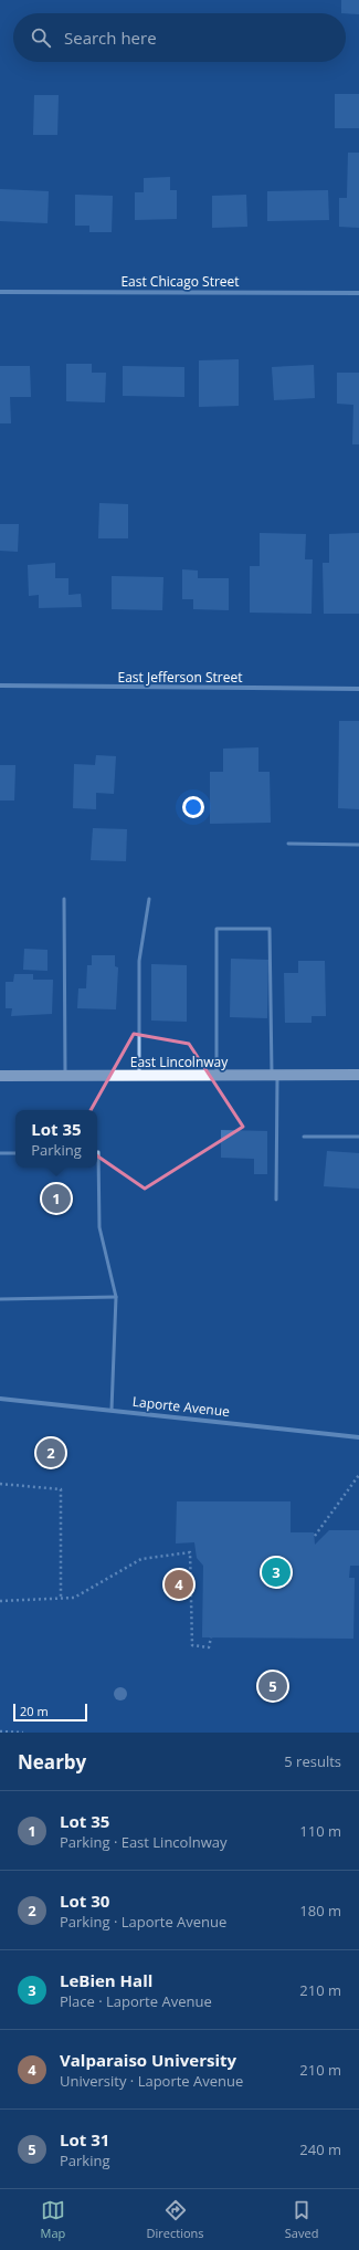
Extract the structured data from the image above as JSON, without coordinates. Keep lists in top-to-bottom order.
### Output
{
  "streets": {
    "main road": ["East Lincolnway"],
    "street": ["East Chicago Street", "East Jefferson Street", "Laporte Avenue"]
  },
  "scale_bar": "20 m",
  "page": {
    "search": "Search here",
    "popup": ["Lot 35", "Parking"],
    "pins": [
      "1",
      "2",
      "3",
      "4",
      "5"
    ],
    "scale": "20 m",
    "heading": ["Nearby", "5 results"],
    "list": [
      {
        "mark": "1",
        "name": "Lot 35",
        "note": "Parking · East Lincolnway",
        "value": "110 m"
      },
      {
        "mark": "2",
        "name": "Lot 30",
        "note": "Parking · Laporte Avenue",
        "value": "180 m"
      },
      {
        "mark": "3",
        "name": "LeBien Hall",
        "note": "Place · Laporte Avenue",
        "value": "210 m"
      },
      {
        "mark": "4",
        "name": "Valparaiso University",
        "note": "University · Laporte Avenue",
        "value": "210 m"
      },
      {
        "mark": "5",
        "name": "Lot 31",
        "note": "Parking",
        "value": "240 m"
      }
    ],
    "nav": ["Map", "Directions", "Saved"]
  }
}
